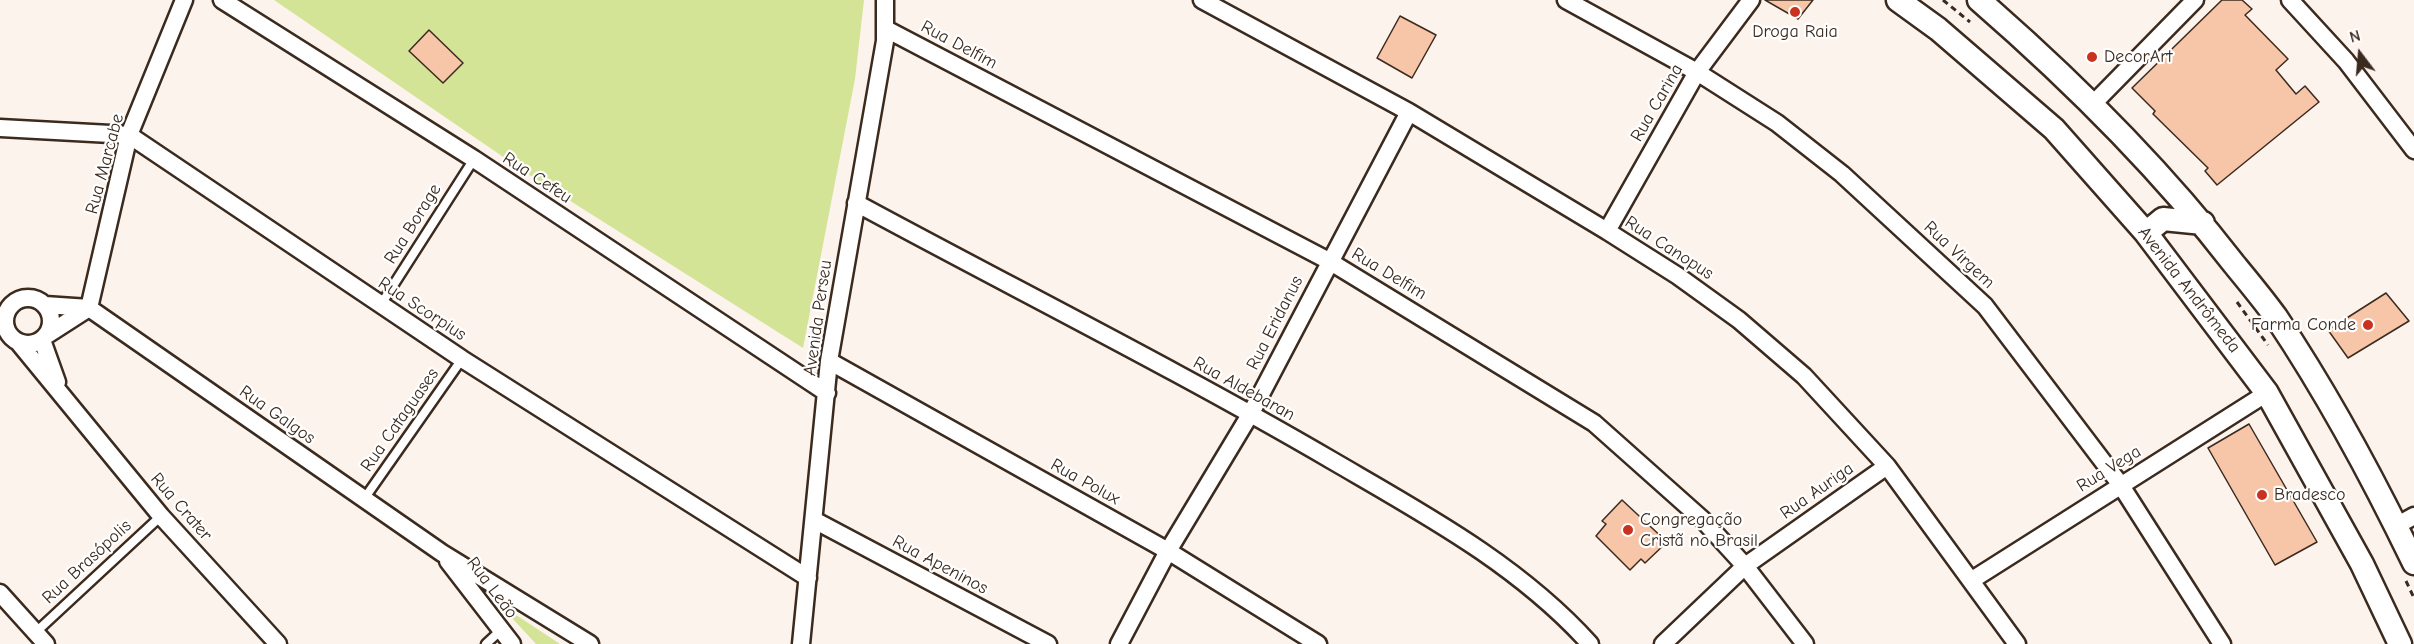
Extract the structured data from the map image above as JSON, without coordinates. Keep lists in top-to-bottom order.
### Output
{
  "streets": {
    "main road": ["Avenida Andrômeda"],
    "street": [
      "Rua Delfim",
      "Rua Carina",
      "Rua Marcabe",
      "Rua Cefeu",
      "Rua Canopus",
      "Rua Virgem",
      "Rua Scorpius",
      "Avenida Perseu",
      "Rua Eridanus",
      "Rua Aldebaran",
      "Rua Galgos",
      "Rua Vega",
      "Rua Polux",
      "Rua Auriga",
      "Rua Crater",
      "Rua Apeninos",
      "Rua Leão"
    ],
    "lane": ["Rua Borage", "Rua Cataguases", "Rua Brasópolis"]
  },
  "crossings": [
    ["Rua Delfim", "Avenida Perseu"],
    ["Rua Delfim", "Rua Eridanus"],
    ["Rua Delfim", "Rua Auriga"],
    ["Rua Carina", "Rua Canopus"],
    ["Rua Carina", "Rua Virgem"],
    ["Rua Marcabe", "Rua Scorpius"],
    ["Rua Marcabe", "Rua Galgos"],
    ["Rua Cefeu", "Rua Borage"],
    ["Rua Cefeu", "Avenida Perseu"],
    ["Rua Borage", "Rua Scorpius"],
    ["Rua Canopus", "Rua Eridanus"],
    ["Rua Canopus", "Rua Vega"],
    ["Rua Canopus", "Rua Auriga"],
    ["Rua Virgem", "Rua Vega"],
    ["Avenida Andrômeda", "Rua Vega"],
    ["Rua Scorpius", "Avenida Perseu"],
    ["Rua Scorpius", "Rua Cataguases"],
    ["Avenida Perseu", "Rua Aldebaran"],
    ["Avenida Perseu", "Rua Polux"],
    ["Avenida Perseu", "Rua Apeninos"],
    ["Rua Eridanus", "Rua Aldebaran"],
    ["Rua Eridanus", "Rua Polux"],
    ["Rua Galgos", "Rua Cataguases"],
    ["Rua Galgos", "Rua Leão"],
    ["Rua Crater", "Rua Brasópolis"]
  ],
  "places": [
    "Droga Raia",
    "DecorArt",
    "Farma Conde",
    "Bradesco",
    "Congregação Cristã no Brasil"
  ],
  "north": "top"
}
